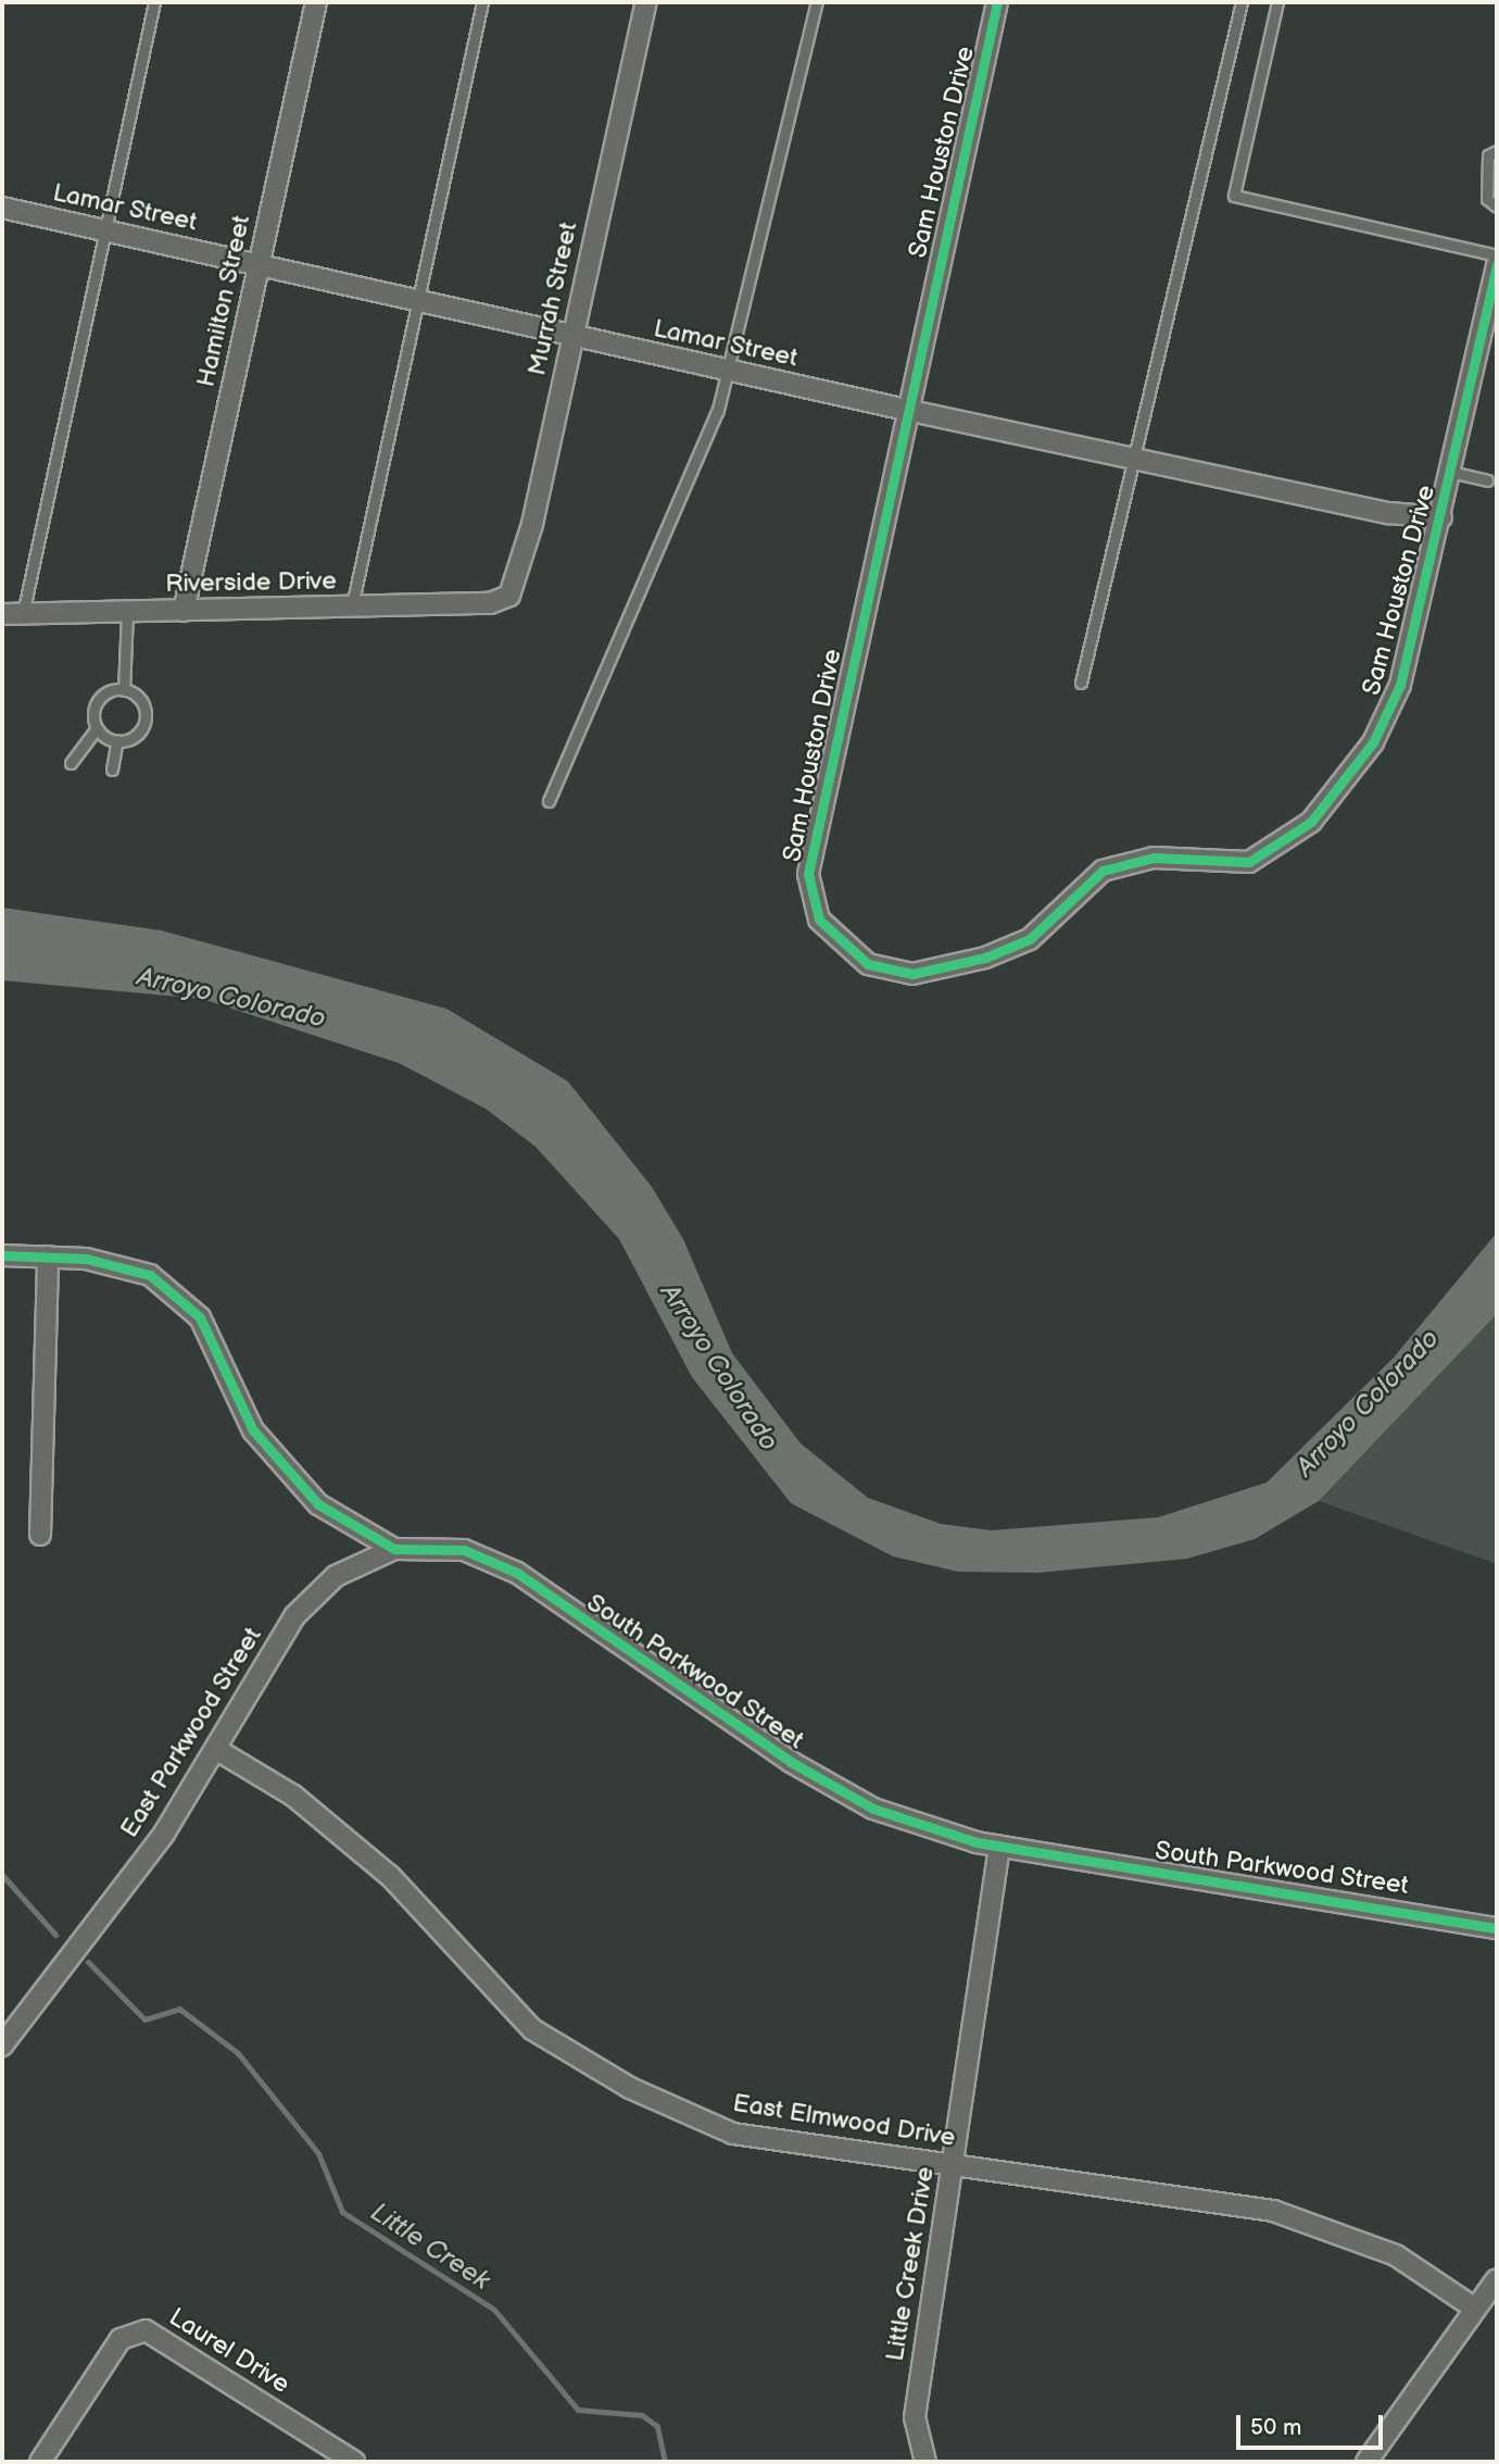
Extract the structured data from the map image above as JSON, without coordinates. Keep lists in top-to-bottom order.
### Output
{
  "streets": {
    "street": [
      "Sam Houston Drive",
      "Lamar Street",
      "Murrah Street",
      "Hamilton Street",
      "Riverside Drive",
      "South Parkwood Street",
      "East Parkwood Street",
      "East Elmwood Drive",
      "Little Creek Drive",
      "Laurel Drive"
    ]
  },
  "crossings": [
    ["Sam Houston Drive", "Lamar Street"],
    ["Lamar Street", "Murrah Street"],
    ["Lamar Street", "Hamilton Street"],
    ["Murrah Street", "Riverside Drive"],
    ["Hamilton Street", "Riverside Drive"],
    ["South Parkwood Street", "East Parkwood Street"],
    ["South Parkwood Street", "Little Creek Drive"],
    ["East Parkwood Street", "East Elmwood Drive"],
    ["East Elmwood Drive", "Little Creek Drive"]
  ],
  "water": ["Arroyo Colorado", "Little Creek"],
  "scale_bar": "50 m"
}
